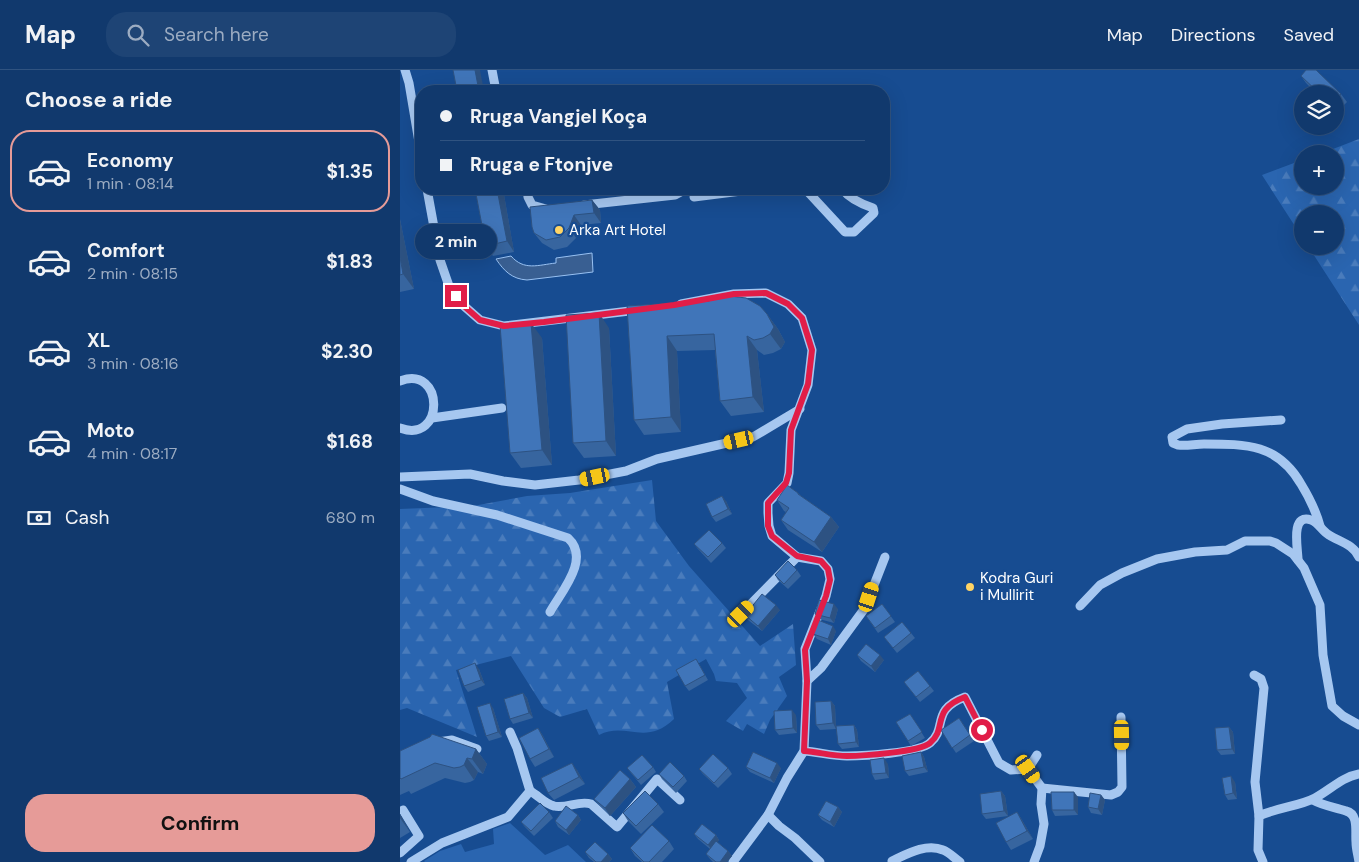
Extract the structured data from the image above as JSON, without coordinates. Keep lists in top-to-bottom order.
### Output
{
  "places": ["Arka Art Hotel", "Kodra Guri i Mullirit"],
  "page": {
    "header": "Map",
    "search": "Search here",
    "nav": ["Map", "Directions", "Saved"],
    "heading": "Choose a ride",
    "map_buttons": ["+", "−"],
    "banner": ["Rruga Vangjel Koça", "Rruga e Ftonjve"],
    "list": [
      {
        "name": "Economy",
        "note": "1 min · 08:14",
        "value": "$1.35"
      },
      {
        "name": "Comfort",
        "note": "2 min · 08:15",
        "value": "$1.83"
      },
      {
        "name": "XL",
        "note": "3 min · 08:16",
        "value": "$2.30"
      },
      {
        "name": "Moto",
        "note": "4 min · 08:17",
        "value": "$1.68"
      }
    ],
    "bubble": "2 min",
    "pay": ["Cash", "680 m"],
    "buttons": "Confirm"
  }
}
